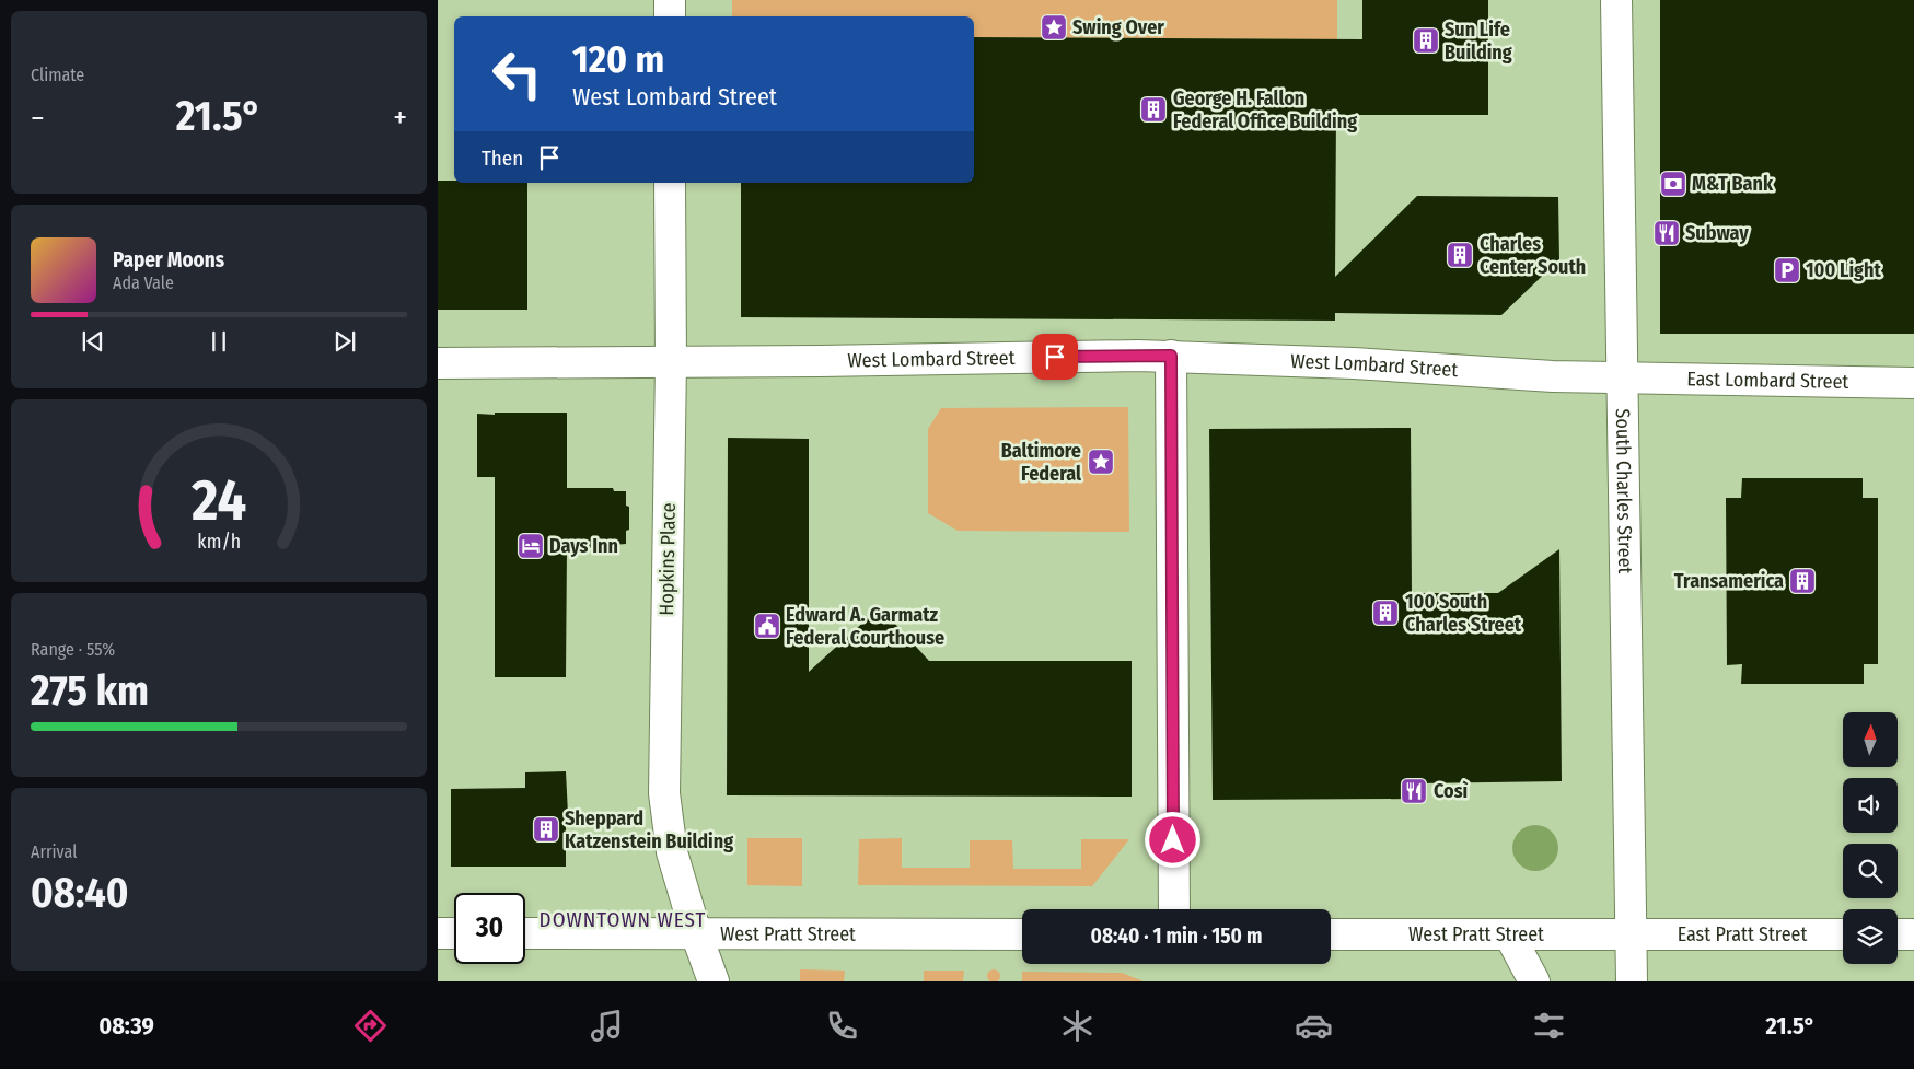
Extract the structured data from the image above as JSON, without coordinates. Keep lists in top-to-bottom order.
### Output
{
  "streets": {
    "main road": [
      "West Lombard Street",
      "East Lombard Street",
      "South Charles Street",
      "Hopkins Place",
      "West Pratt Street",
      "East Pratt Street"
    ]
  },
  "crossings": [
    ["West Lombard Street", "East Lombard Street"],
    ["West Lombard Street", "South Charles Street"],
    ["West Lombard Street", "Hopkins Place"],
    ["East Lombard Street", "South Charles Street"],
    ["South Charles Street", "West Pratt Street"],
    ["South Charles Street", "East Pratt Street"],
    ["Hopkins Place", "West Pratt Street"],
    ["West Pratt Street", "East Pratt Street"]
  ],
  "districts": ["DOWNTOWN WEST"],
  "places": {
    "place": ["Swing Over", "Baltimore Federal"],
    "building": [
      "Sun Life Building",
      "George H. Fallon Federal Office Building",
      "Charles Center South",
      "Transamerica",
      "100 South Charles Street",
      "Sheppard Katzenstein Building"
    ],
    "bank": ["M&T Bank"],
    "restaurant": ["Subway", "Così"],
    "parking": ["100 Light"],
    "hotel": ["Days Inn"],
    "public building": ["Edward A. Garmatz Federal Courthouse"]
  },
  "north": "top",
  "page": {
    "tile": [
      "Climate",
      ["Range · 55%", "275 km"],
      ["Arrival", "08:40"]
    ],
    "turn": ["120 m", "West Lombard Street"],
    "heat": ["−", "21.5°", "+"],
    "then": "Then",
    "song": ["Paper Moons", "Ada Vale"],
    "limit": "30",
    "trip": "08:40 · 1 min · 150 m",
    "tabs": ["08:39", "21.5°"],
    "gauge": ["24", "km/h"]
  }
}
